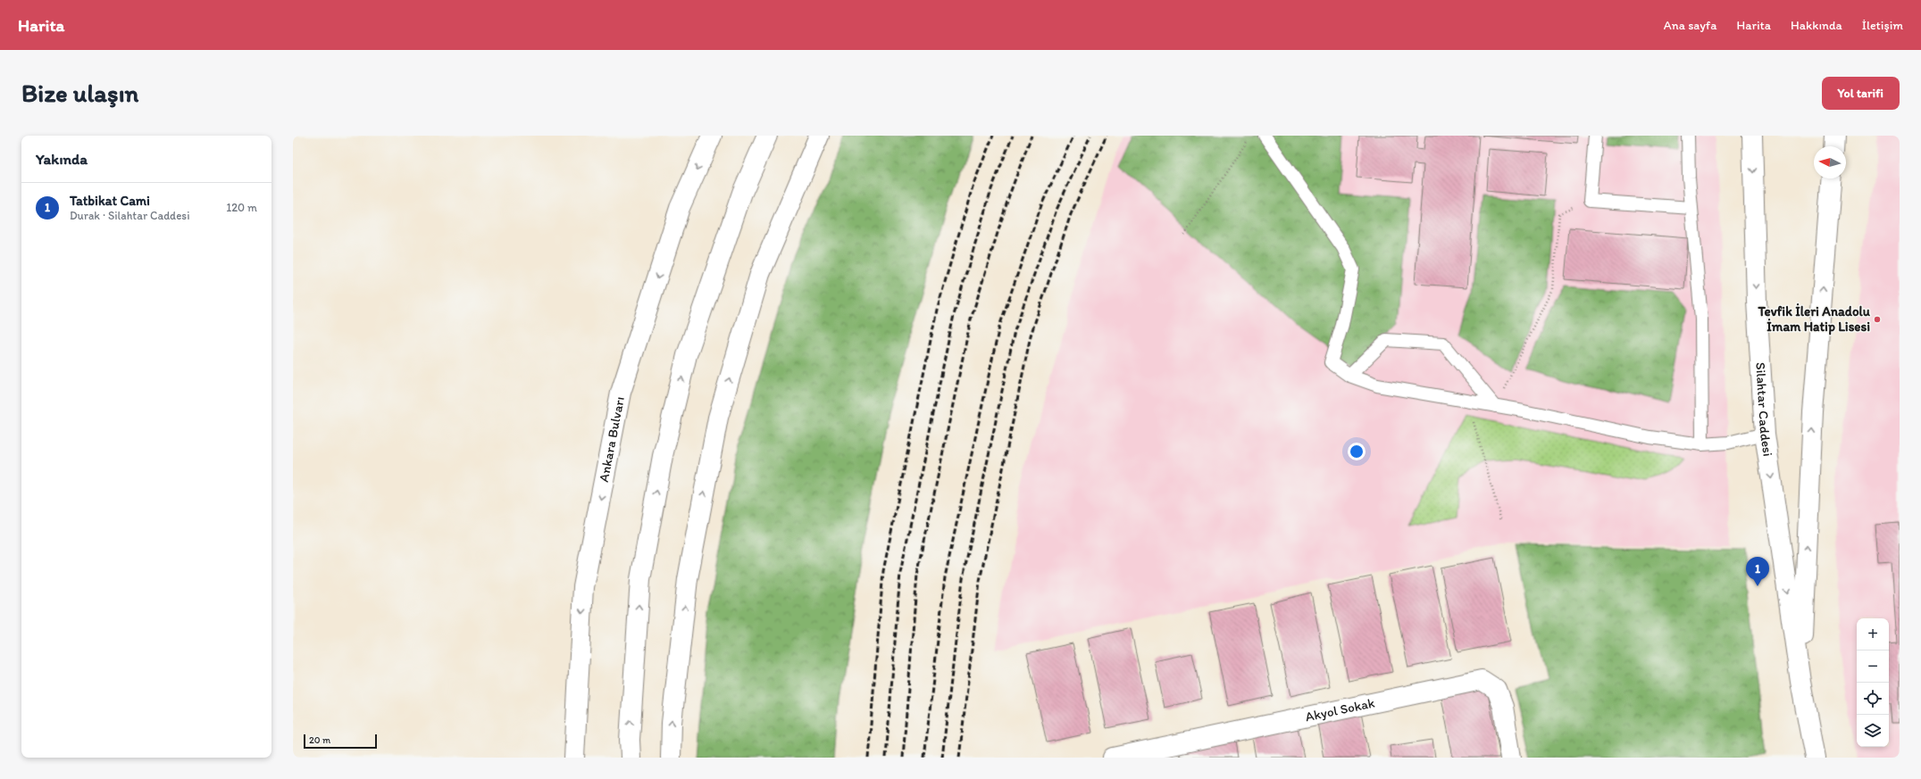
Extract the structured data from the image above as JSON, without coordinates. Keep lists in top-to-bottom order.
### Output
{
  "streets": {
    "main road": ["Silahtar Caddesi", "Ankara Bulvarı", "Akyol Sokak"]
  },
  "places": ["Tevfik İleri Anadolu İmam Hatip Lisesi"],
  "scale_bar": "20 m",
  "north": "left",
  "page": {
    "header": "Harita",
    "nav": [
      "Ana sayfa",
      "Harita",
      "Hakkında",
      "İletişim"
    ],
    "buttons": "Yol tarifi",
    "title": "Bize ulaşın",
    "heading": "Yakında",
    "list": [
      {
        "mark": "1",
        "name": "Tatbikat Cami",
        "note": "Durak · Silahtar Caddesi",
        "value": "120 m"
      }
    ],
    "pins": "1",
    "map_buttons": ["+", "−"],
    "scale": "20 m"
  }
}
